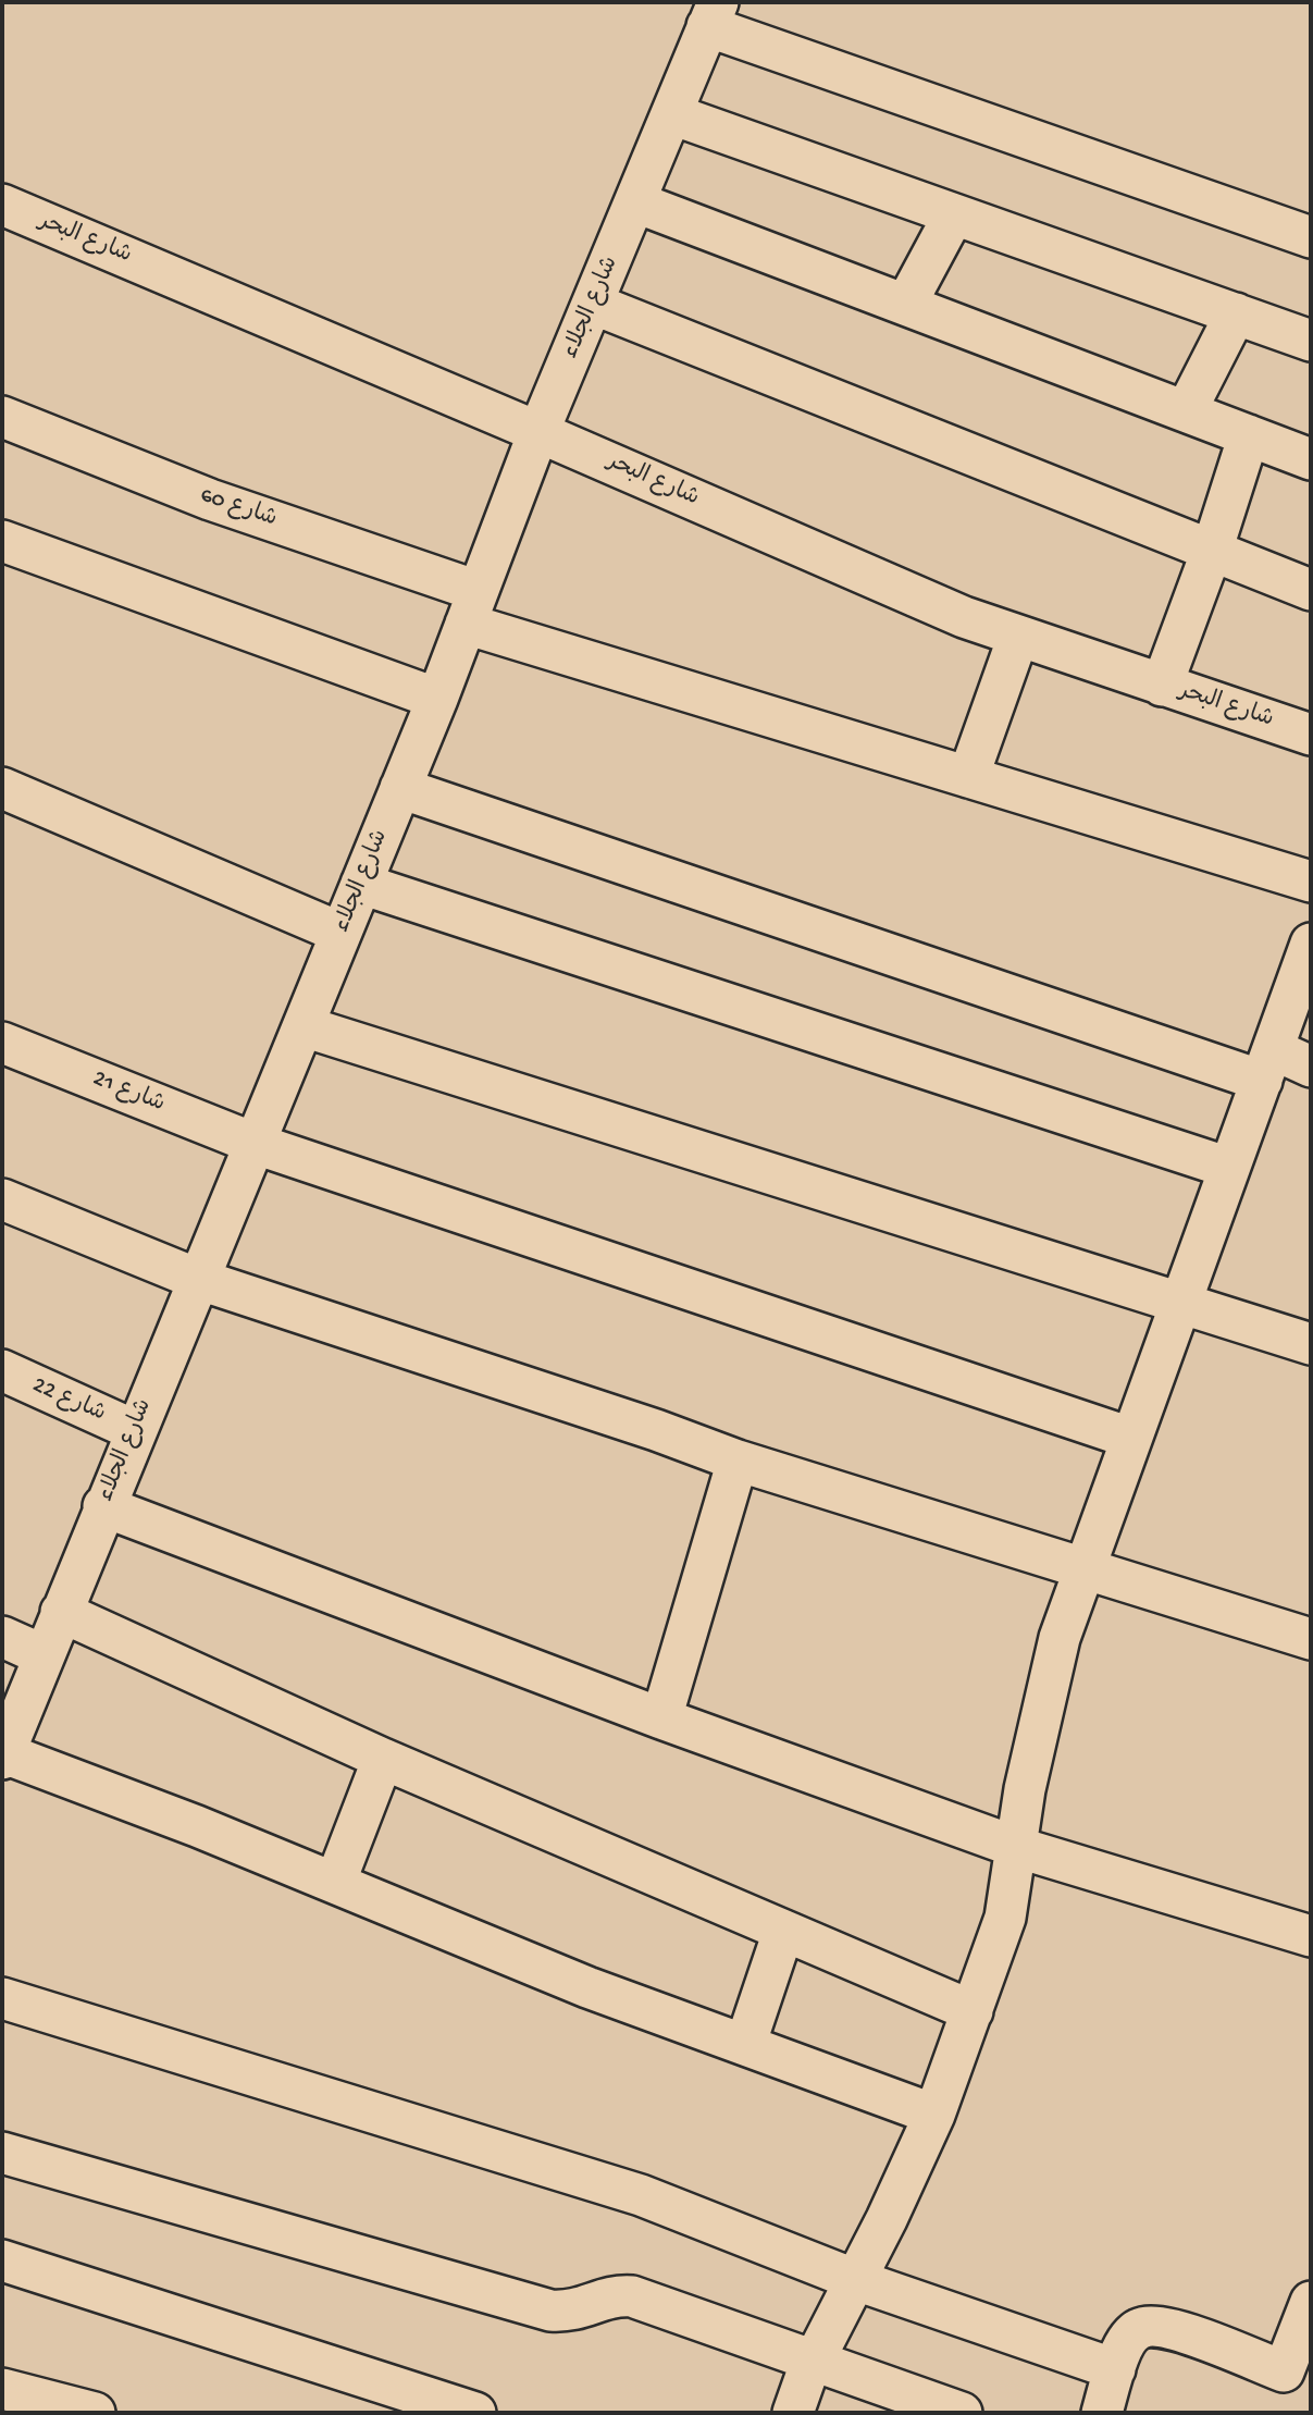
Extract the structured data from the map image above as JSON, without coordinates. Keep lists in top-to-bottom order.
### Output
{
  "streets": {
    "street": [
      "شارع البحر",
      "شارع الجلاء",
      "شارع 60",
      "شارع 21",
      "شارع 22"
    ]
  },
  "crossings": [
    ["شارع البحر", "شارع الجلاء"],
    ["شارع الجلاء", "شارع 60"],
    ["شارع الجلاء", "شارع 21"],
    ["شارع الجلاء", "شارع 22"]
  ]
}
